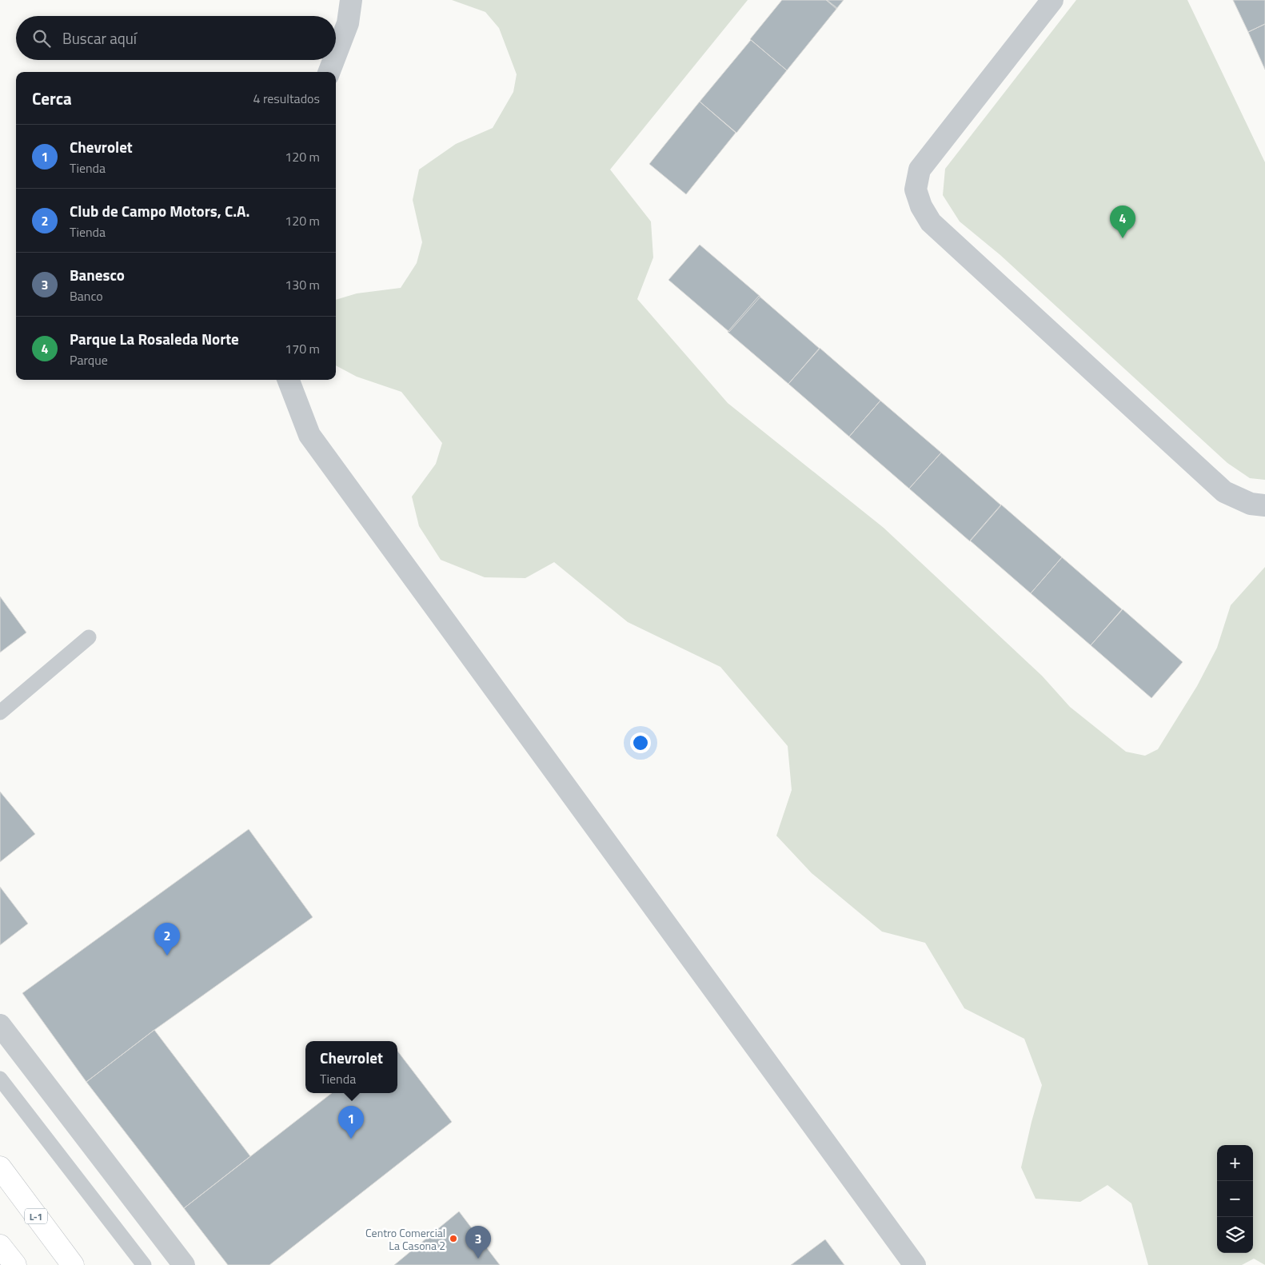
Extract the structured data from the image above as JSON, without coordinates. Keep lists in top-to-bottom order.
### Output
{
  "streets": {
    "main road": ["L-1"]
  },
  "places": ["Centro Comercial La Casona 2"],
  "page": {
    "search": "Buscar aquí",
    "heading": ["Cerca", "4 resultados"],
    "list": [
      {
        "mark": "1",
        "name": "Chevrolet",
        "note": "Tienda",
        "value": "120 m"
      },
      {
        "mark": "2",
        "name": "Club de Campo Motors, C.A.",
        "note": "Tienda",
        "value": "120 m"
      },
      {
        "mark": "3",
        "name": "Banesco",
        "note": "Banco",
        "value": "130 m"
      },
      {
        "mark": "4",
        "name": "Parque La Rosaleda Norte",
        "note": "Parque",
        "value": "170 m"
      }
    ],
    "pins": [
      "4",
      "2",
      "1",
      "3"
    ],
    "popup": ["Chevrolet", "Tienda"],
    "map_buttons": ["+", "−"]
  }
}
